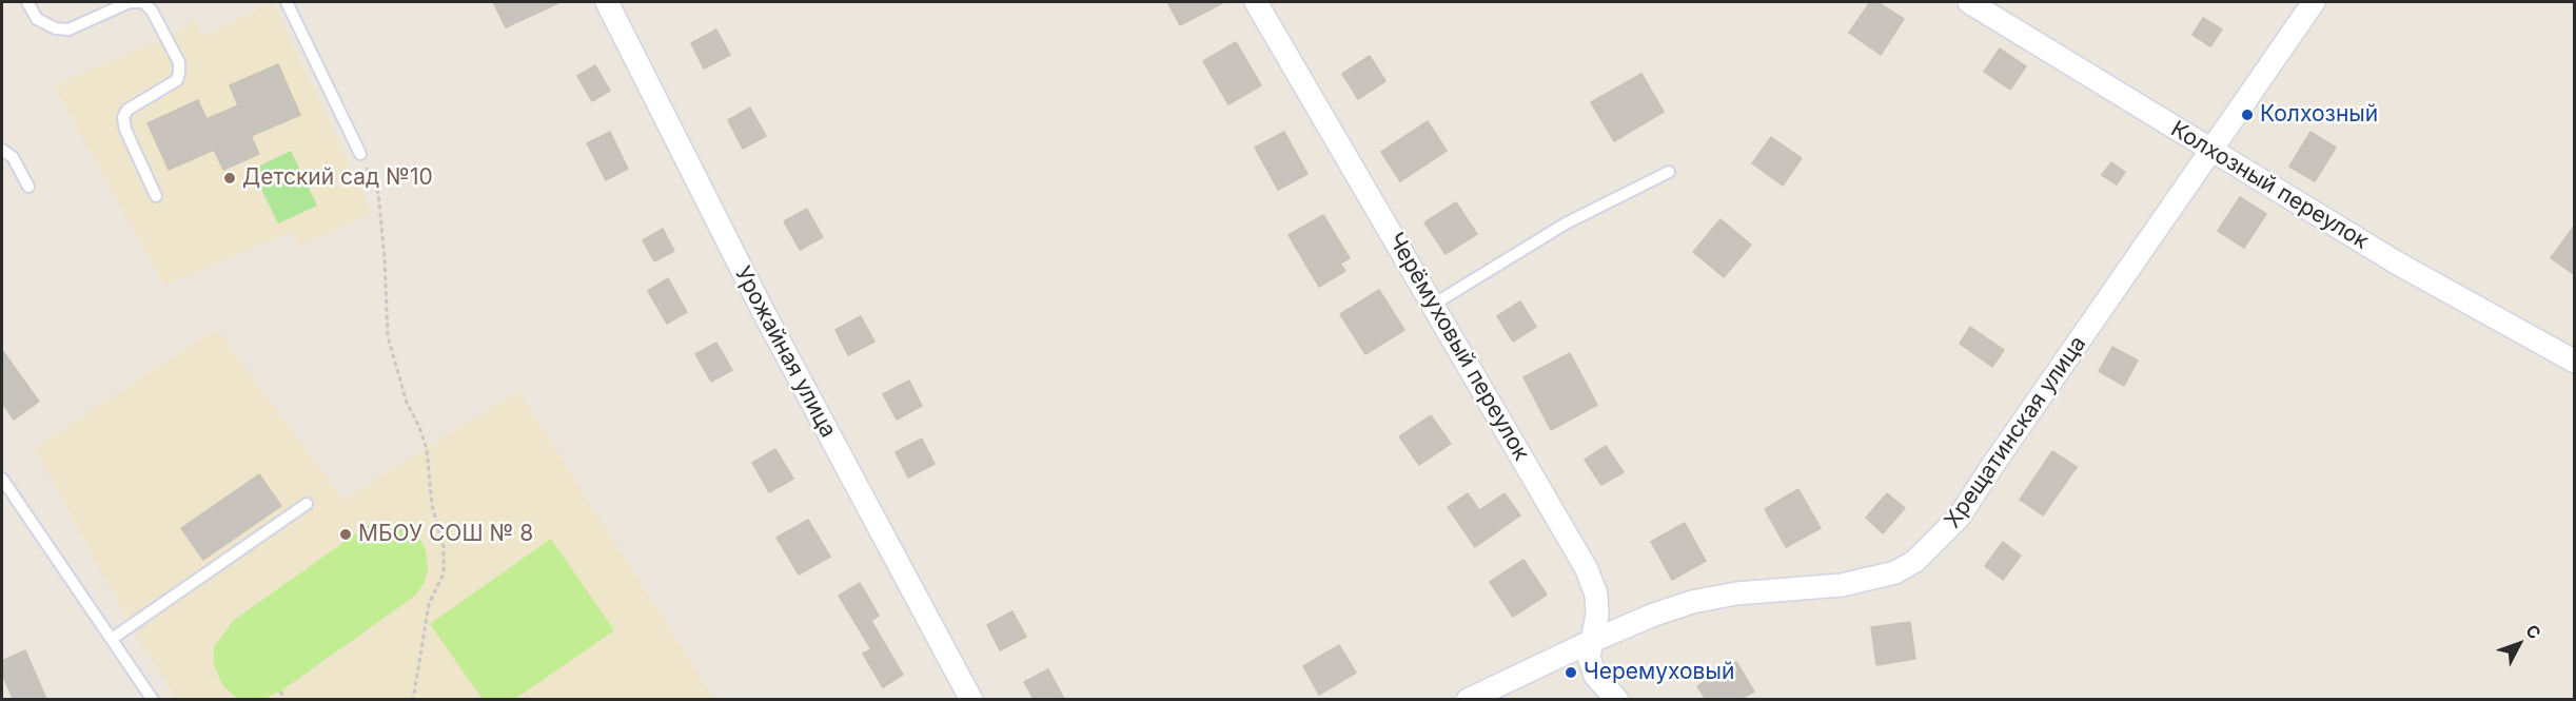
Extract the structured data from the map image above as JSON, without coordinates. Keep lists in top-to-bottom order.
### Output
{
  "streets": {
    "street": [
      "Колхозный переулок",
      "Черёмуховый переулок",
      "Урожайная улица",
      "Хрещатинская улица"
    ]
  },
  "crossings": [
    ["Колхозный переулок", "Хрещатинская улица"],
    ["Черёмуховый переулок", "Хрещатинская улица"]
  ],
  "places": [
    "Колхозный",
    "Детский сад №10",
    "МБОУ СОШ № 8",
    "Черемуховый"
  ],
  "north": "top right"
}
